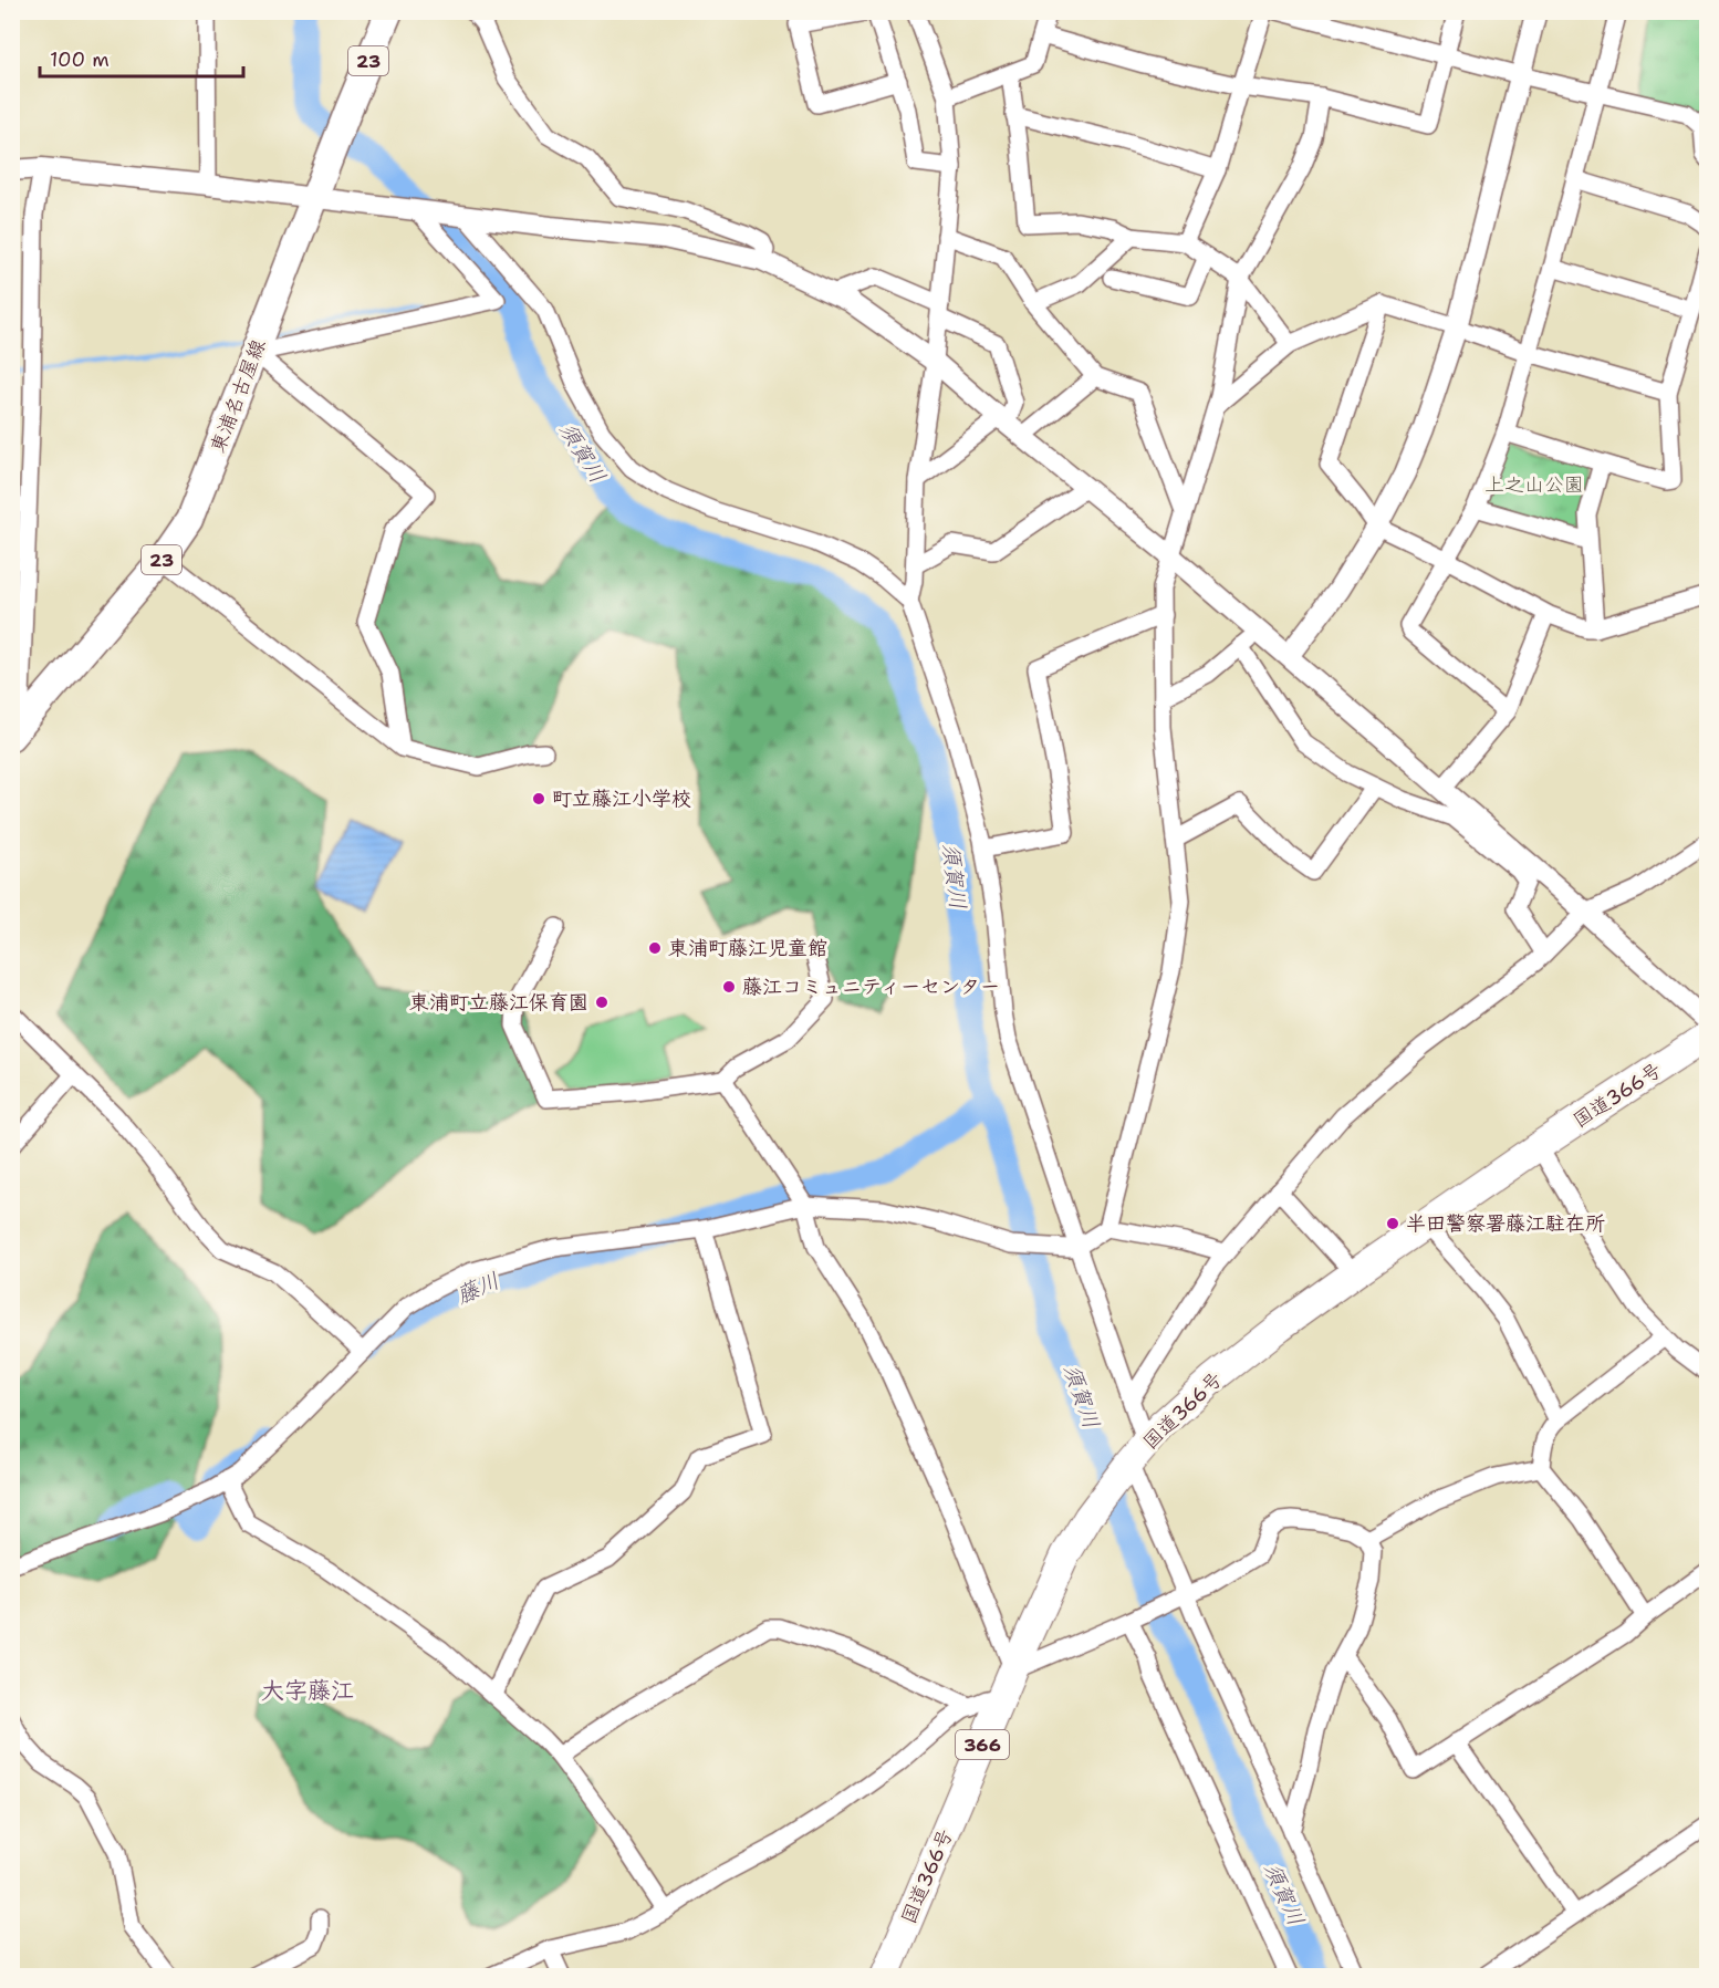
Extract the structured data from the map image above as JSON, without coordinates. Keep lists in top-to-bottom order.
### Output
{
  "streets": {
    "highway": ["国道366号", "366"],
    "main road": ["23", "東浦名古屋線"]
  },
  "districts": ["大字藤江"],
  "water": ["須賀川", "藤川"],
  "parks": ["上之山公園"],
  "places": [
    "町立藤江小学校",
    "東浦町藤江児童館",
    "藤江コミュニティーセンター",
    "東浦町立藤江保育園",
    "半田警察署藤江駐在所"
  ],
  "scale_bar": "100 m"
}
